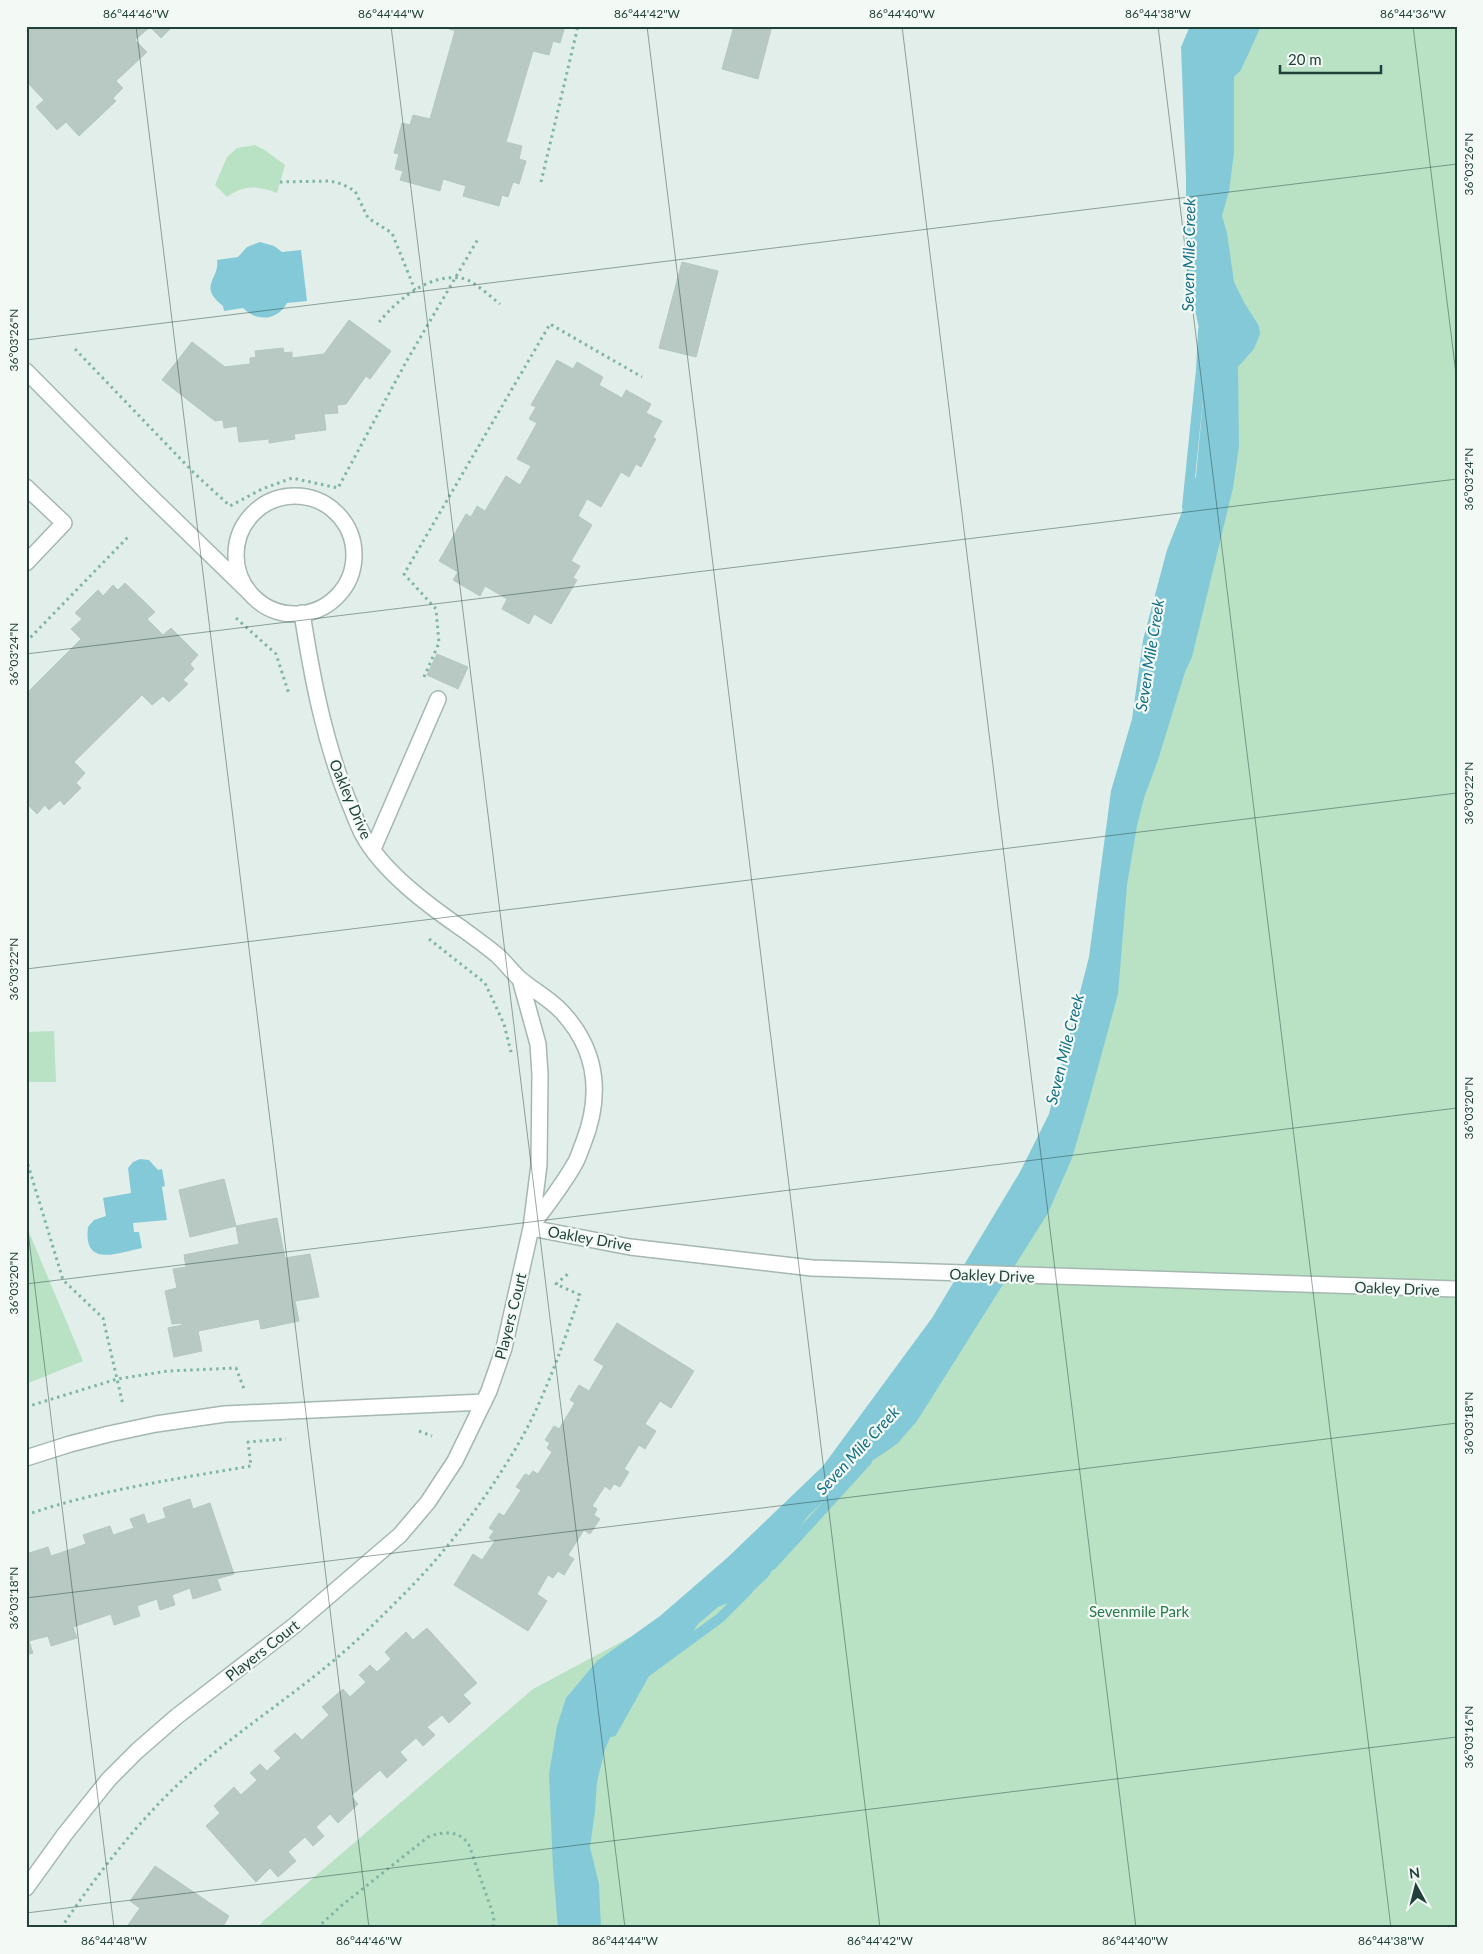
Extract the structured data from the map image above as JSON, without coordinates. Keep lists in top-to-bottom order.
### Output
{
  "streets": {
    "street": ["Oakley Drive", "Players Court"]
  },
  "crossings": [
    ["Oakley Drive", "Players Court"]
  ],
  "water": ["Seven Mile Creek"],
  "parks": ["Sevenmile Park"],
  "scale_bar": "20 m",
  "north": "top",
  "coordinates": [
    "86°44'46\"W",
    "86°44'44\"W",
    "86°44'42\"W",
    "86°44'40\"W",
    "86°44'38\"W",
    "86°44'36\"W",
    "36°03'26\"N",
    "36°03'24\"N",
    "36°03'22\"N",
    "36°03'20\"N",
    "36°03'18\"N",
    "36°03'16\"N",
    "86°44'48\"W"
  ]
}
